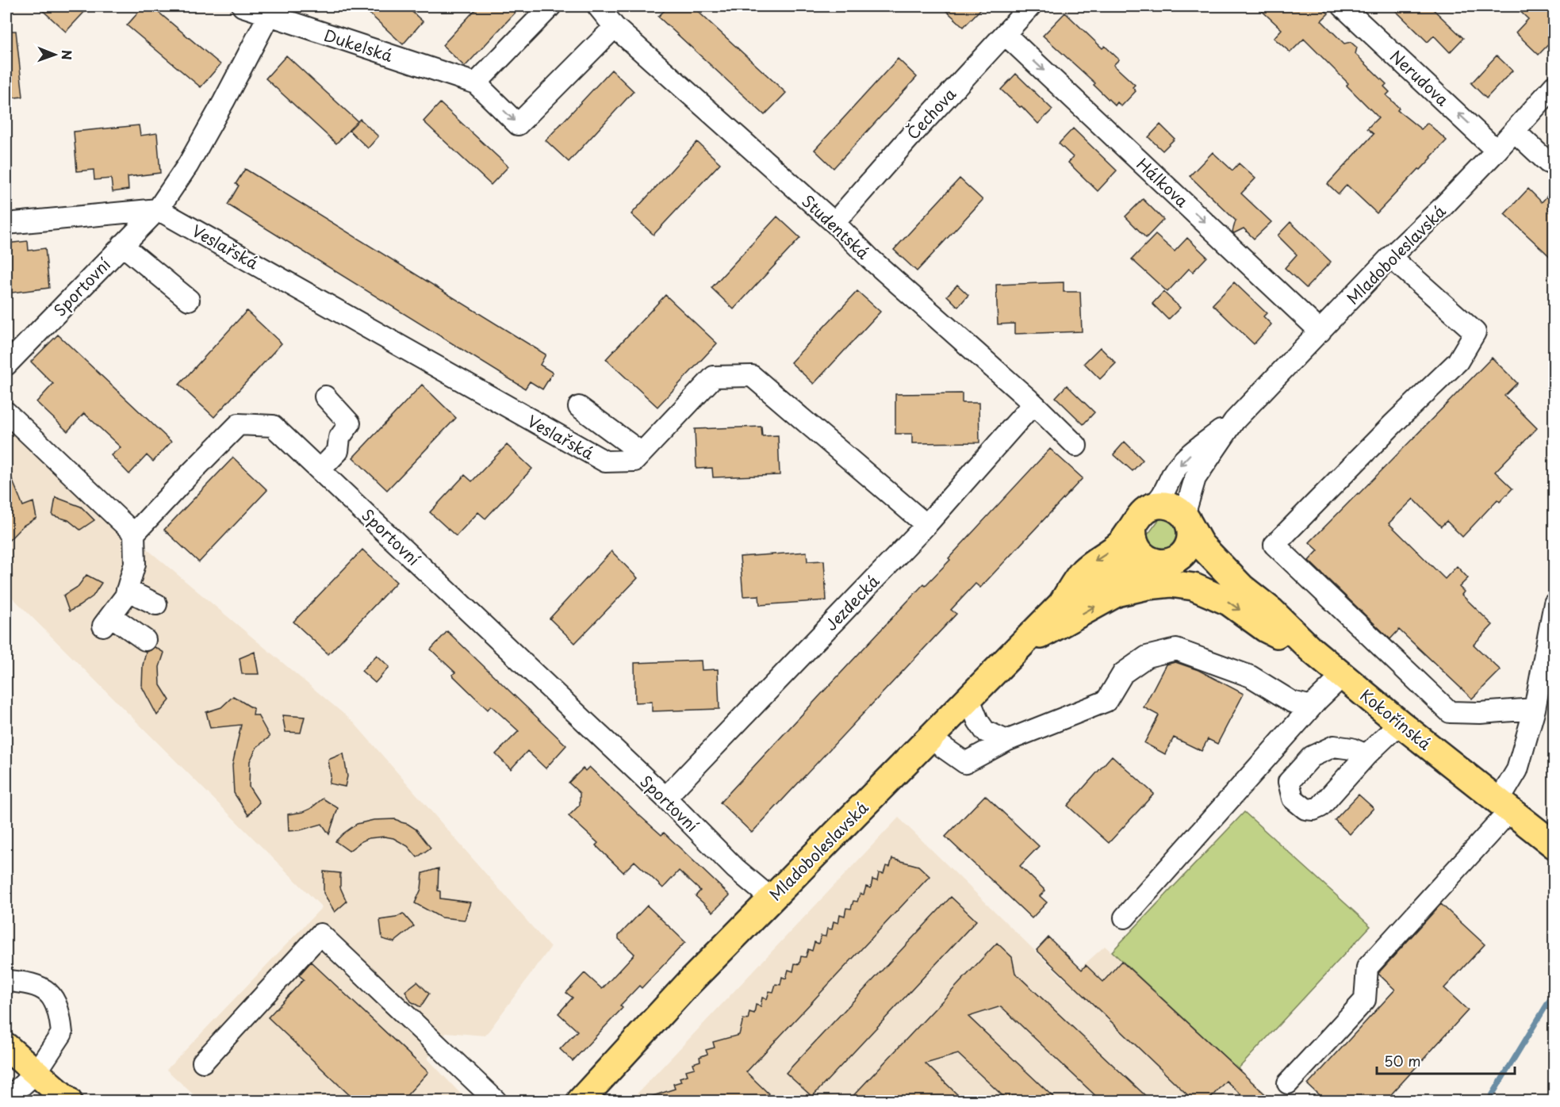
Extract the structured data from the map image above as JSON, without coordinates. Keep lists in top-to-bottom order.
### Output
{
  "streets": {
    "main road": ["Mladoboleslavská", "Kokořínská"],
    "street": [
      "Dukelská",
      "Nerudova",
      "Čechova",
      "Hálkova",
      "Studentská",
      "Veslařská",
      "Sportovní",
      "Jezdecká"
    ]
  },
  "crossings": [
    ["Dukelská", "Sportovní"],
    ["Nerudova", "Mladoboleslavská"],
    ["Čechova", "Hálkova"],
    ["Čechova", "Studentská"],
    ["Hálkova", "Mladoboleslavská"],
    ["Studentská", "Jezdecká"],
    ["Veslařská", "Sportovní"],
    ["Veslařská", "Jezdecká"],
    ["Mladoboleslavská", "Sportovní"],
    ["Mladoboleslavská", "Kokořínská"],
    ["Sportovní", "Jezdecká"]
  ],
  "one_way": ["Nerudova", "Hálkova"],
  "scale_bar": "50 m",
  "north": "right"
}
